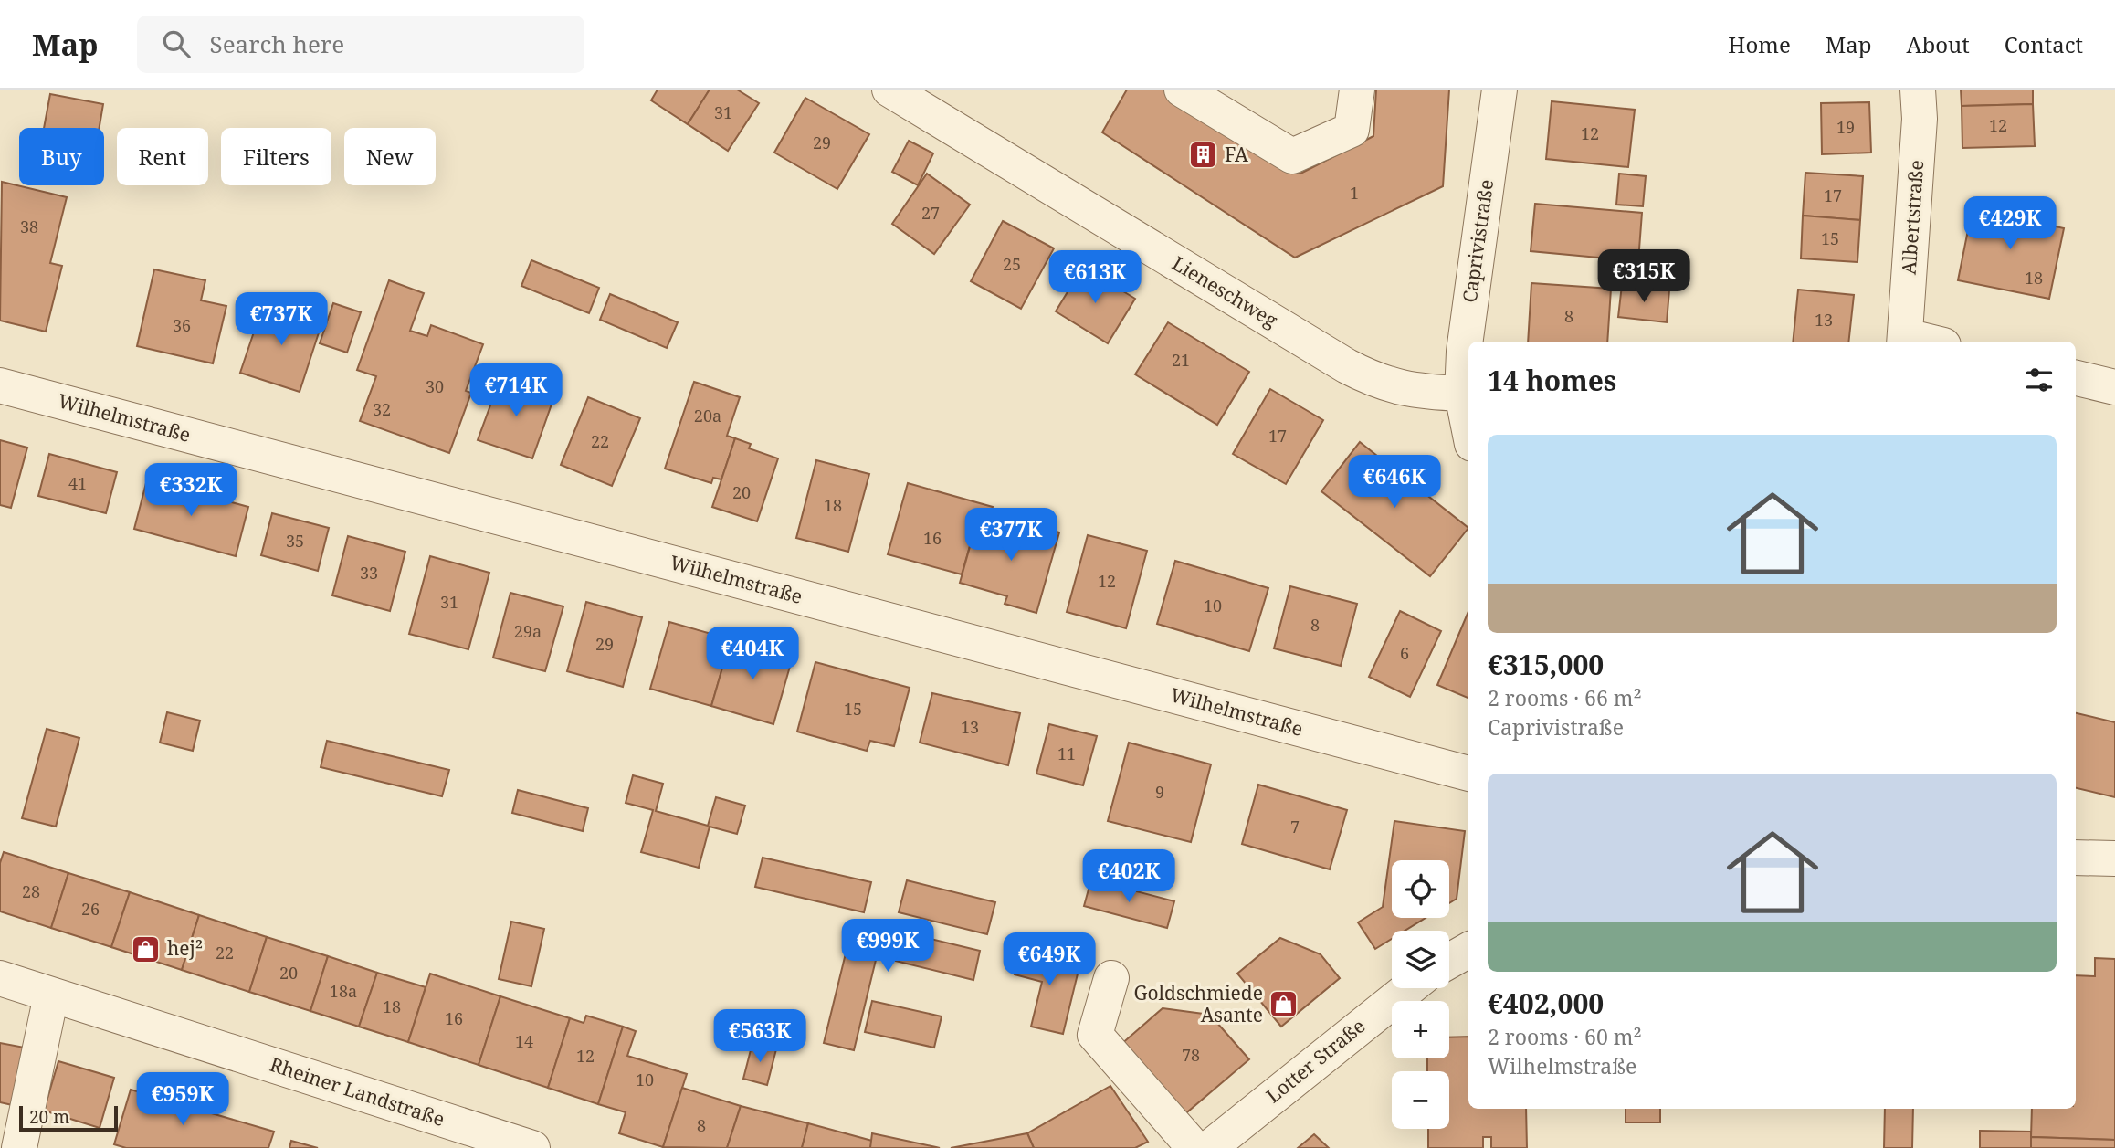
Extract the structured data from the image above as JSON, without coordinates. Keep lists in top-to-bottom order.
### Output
{
  "streets": {
    "street": [
      "Albertstraße",
      "Caprivistraße",
      "Lieneschweg",
      "Wilhelmstraße",
      "Lotter Straße",
      "Rheiner Landstraße"
    ]
  },
  "crossings": [
    ["Caprivistraße", "Lieneschweg"]
  ],
  "places": {
    "building": ["FA"],
    "shop": ["hej²", "Goldschmiede Asante"]
  },
  "house_numbers": [
    "31",
    "12",
    "19",
    "12",
    "29",
    "1",
    "17",
    "27",
    "38",
    "15",
    "25",
    "18",
    "8",
    "13",
    "36",
    "21",
    "30",
    "32",
    "20a",
    "17",
    "22",
    "41",
    "20",
    "18",
    "16",
    "35",
    "33",
    "12",
    "31",
    "10",
    "8",
    "29a",
    "29",
    "6",
    "15",
    "13",
    "11",
    "9",
    "7",
    "28",
    "26",
    "22",
    "20",
    "18a",
    "18",
    "16",
    "14",
    "78",
    "12",
    "10",
    "8"
  ],
  "scale_bar": "20 m",
  "page": {
    "header": "Map",
    "search": "Search here",
    "nav": [
      "Home",
      "Map",
      "About",
      "Contact"
    ],
    "chip": [
      "Buy",
      "Rent",
      "Filters",
      "New"
    ],
    "price": [
      "€429K",
      "€315K",
      "€613K",
      "€737K",
      "€714K",
      "€646K",
      "€332K",
      "€377K",
      "€404K",
      "€402K",
      "€999K",
      "€649K",
      "€563K",
      "€959K"
    ],
    "heading": "14 homes",
    "list": [
      {
        "name": "€315,000",
        "note": "2 rooms · 66 m² · Caprivistraße"
      },
      {
        "name": "€402,000",
        "note": "2 rooms · 60 m² · Wilhelmstraße"
      }
    ],
    "map_buttons": ["+", "−"],
    "scale": "20 m"
  }
}
